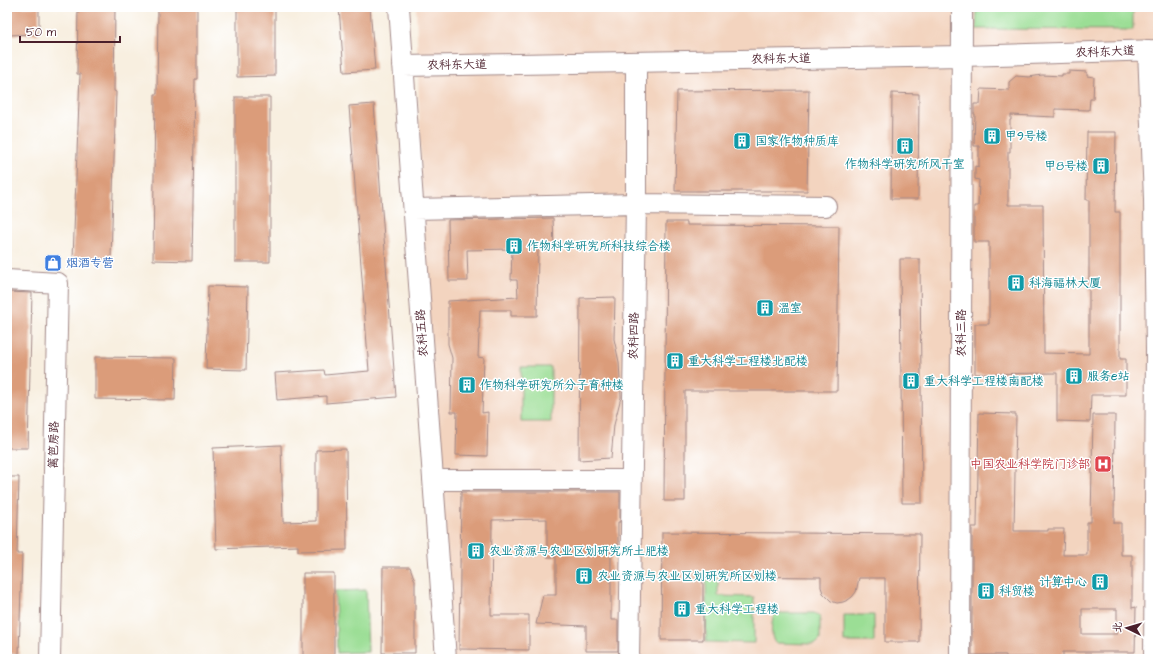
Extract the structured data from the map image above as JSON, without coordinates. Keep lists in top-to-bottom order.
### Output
{
  "streets": {
    "street": [
      "农科东大道",
      "农科五路",
      "农科三路",
      "农科四路",
      "篱笆房路"
    ]
  },
  "crossings": [
    ["农科东大道", "农科五路"],
    ["农科东大道", "农科三路"],
    ["农科东大道", "农科四路"]
  ],
  "places": {
    "building": [
      "甲9号楼",
      "国家作物种质库",
      "作物科学研究所风干室",
      "甲8号楼",
      "作物科学研究所科技综合楼",
      "科海福林大厦",
      "温室",
      "重大科学工程楼北配楼",
      "服务e站",
      "重大科学工程楼南配楼",
      "作物科学研究所分子育种楼",
      "农业资源与农业区划研究所土肥楼",
      "农业资源与农业区划研究所区划楼",
      "计算中心",
      "科贸楼",
      "重大科学工程楼"
    ],
    "shop": ["烟酒专营"],
    "hospital": ["中国农业科学院门诊部"]
  },
  "scale_bar": "50 m",
  "north": "left"
}
